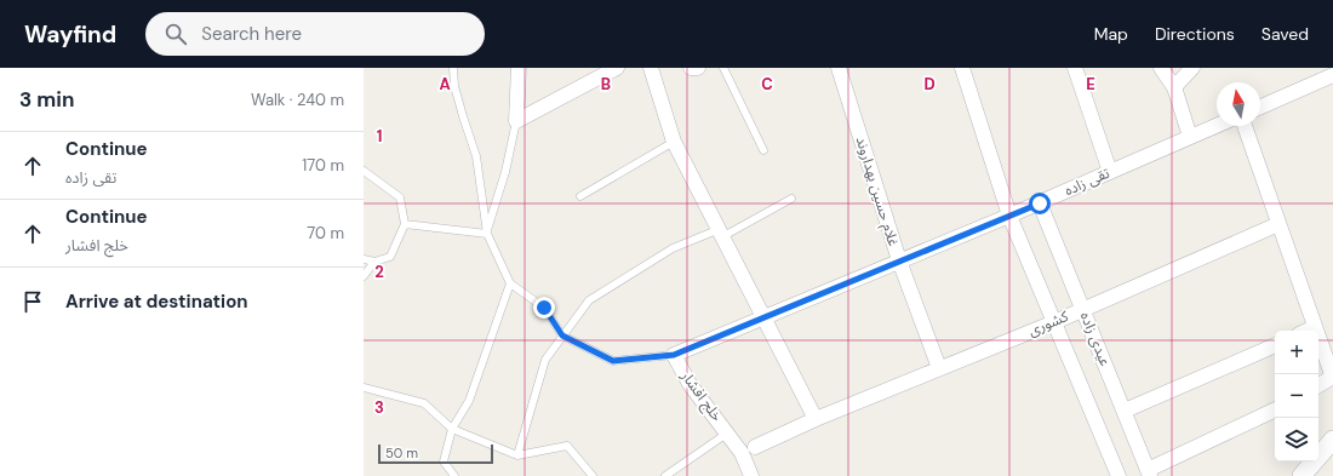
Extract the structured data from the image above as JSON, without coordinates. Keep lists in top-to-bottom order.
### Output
{
  "streets": {
    "street": [
      "تقی زاده",
      "غلام حسین بهداروند",
      "کشوری",
      "عیدی زاده",
      "خلج افشار"
    ]
  },
  "crossings": [
    ["تقی زاده", "غلام حسین بهداروند"],
    ["تقی زاده", "عیدی زاده"],
    ["تقی زاده", "خلج افشار"],
    ["غلام حسین بهداروند", "کشوری"],
    ["کشوری", "عیدی زاده"]
  ],
  "scale_bar": "50 m",
  "north": "top",
  "page": {
    "header": "Wayfind",
    "search": "Search here",
    "nav": ["Map", "Directions", "Saved"],
    "heading": ["3 min", "Walk · 240 m"],
    "list": [
      ["Continue", "تقی زاده", "170 m"],
      ["Continue", "خلج افشار", "70 m"],
      "Arrive at destination"
    ],
    "map_buttons": ["+", "−"],
    "scale": "50 m"
  },
  "grid": {
    "columns": [
      "A",
      "B",
      "C",
      "D",
      "E"
    ],
    "rows": ["1", "2", "3"]
  }
}
